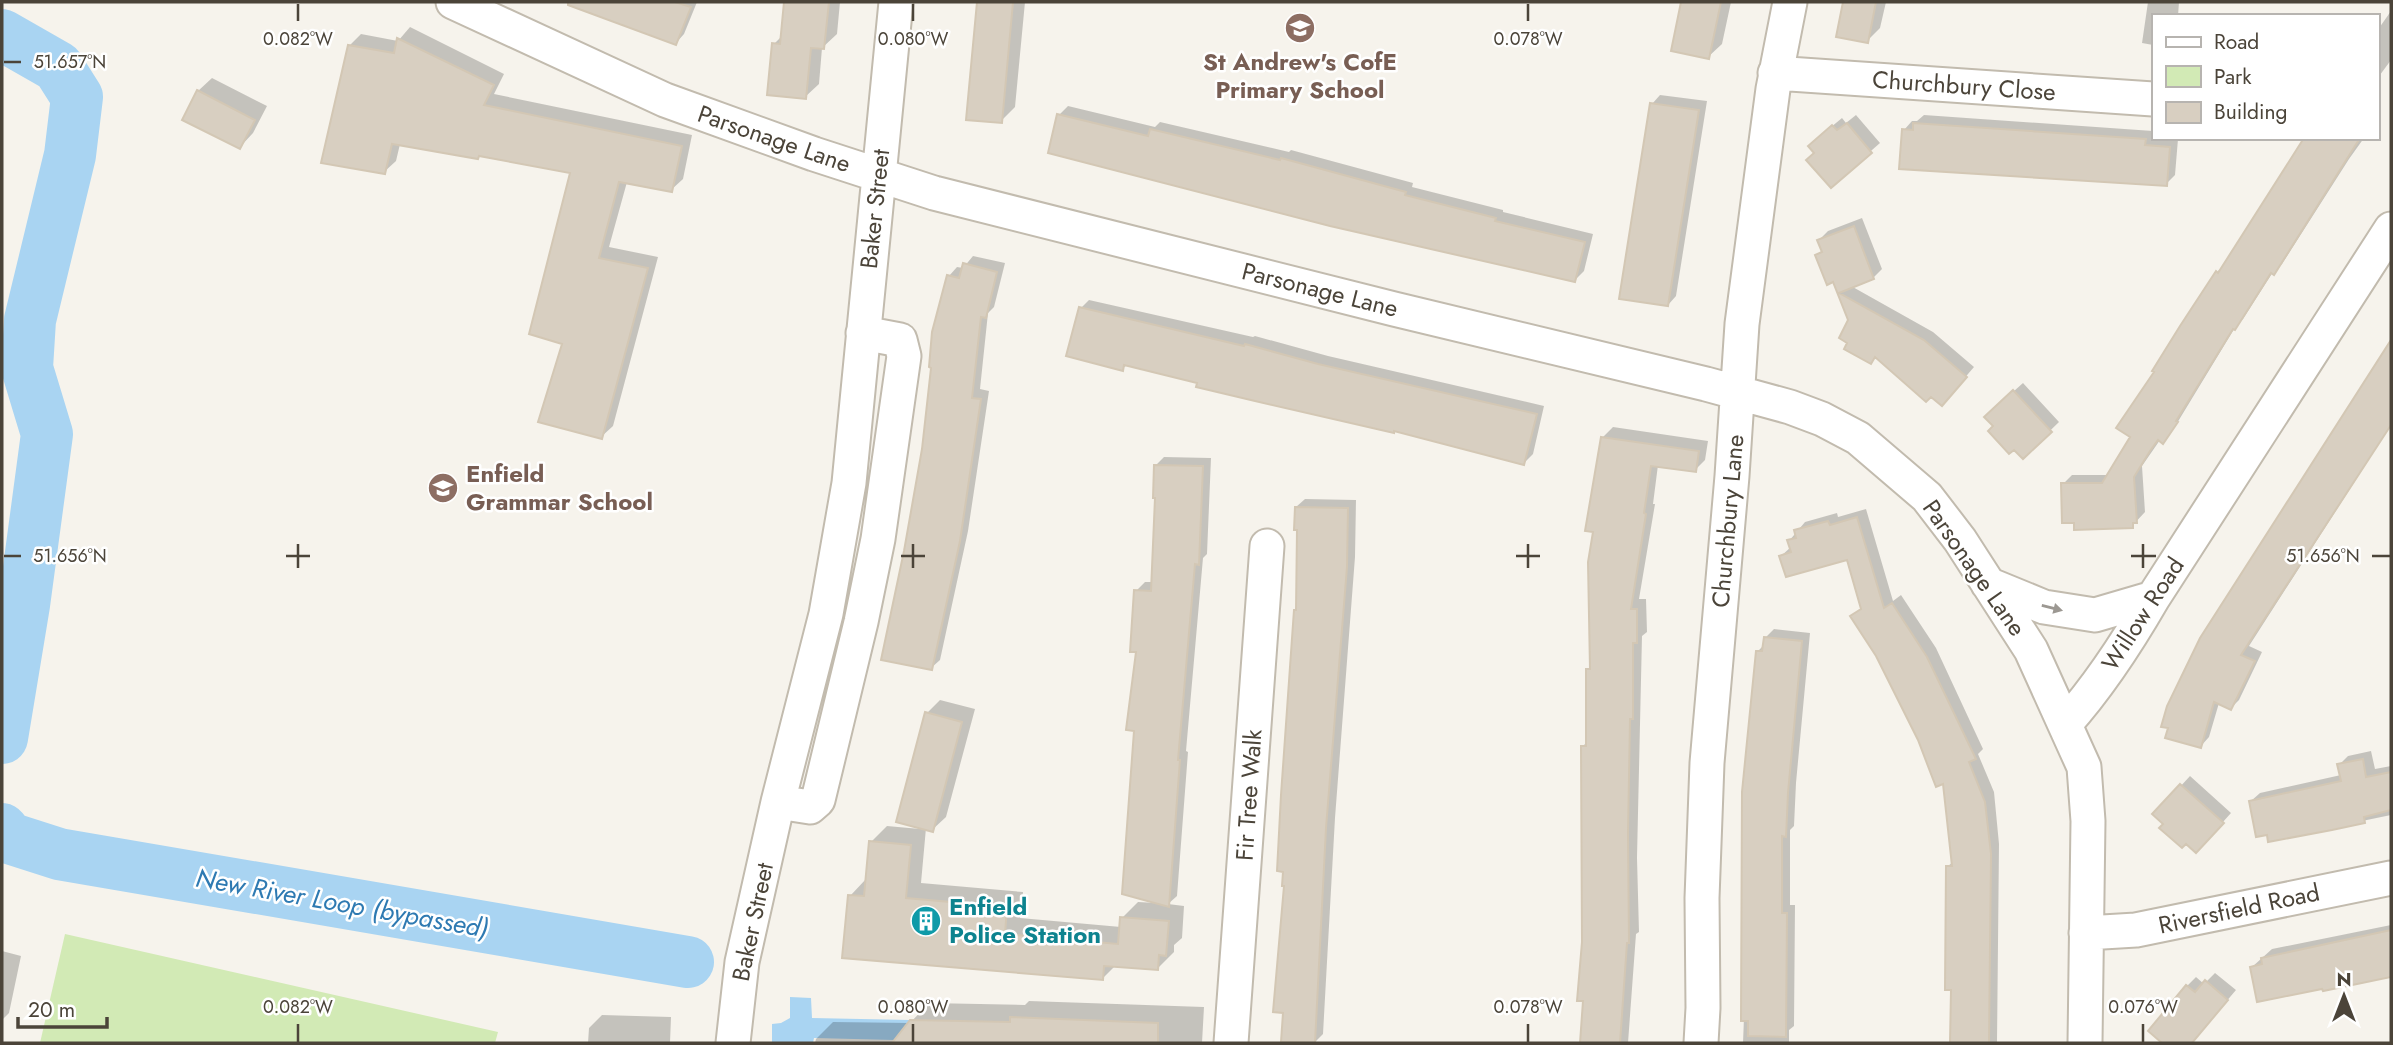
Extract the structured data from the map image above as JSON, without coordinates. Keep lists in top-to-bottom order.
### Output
{
  "streets": {
    "street": [
      "Churchbury Close",
      "Parsonage Lane",
      "Baker Street",
      "Churchbury Lane",
      "Willow Road",
      "Fir Tree Walk",
      "Riversfield Road"
    ]
  },
  "crossings": [
    ["Churchbury Close", "Churchbury Lane"],
    ["Parsonage Lane", "Baker Street"],
    ["Parsonage Lane", "Churchbury Lane"],
    ["Parsonage Lane", "Willow Road"]
  ],
  "water": ["New River Loop (bypassed)"],
  "places": {
    "school or university": ["St Andrew's CofE Primary School", "Enfield Grammar School"],
    "building": ["Enfield Police Station"]
  },
  "legend": ["Road", "Park", "Building"],
  "scale_bar": "20 m",
  "north": "top",
  "coordinates": [
    "0.082°W",
    "0.080°W",
    "0.078°W",
    "51.657°N",
    "51.656°N",
    "0.076°W"
  ]
}
